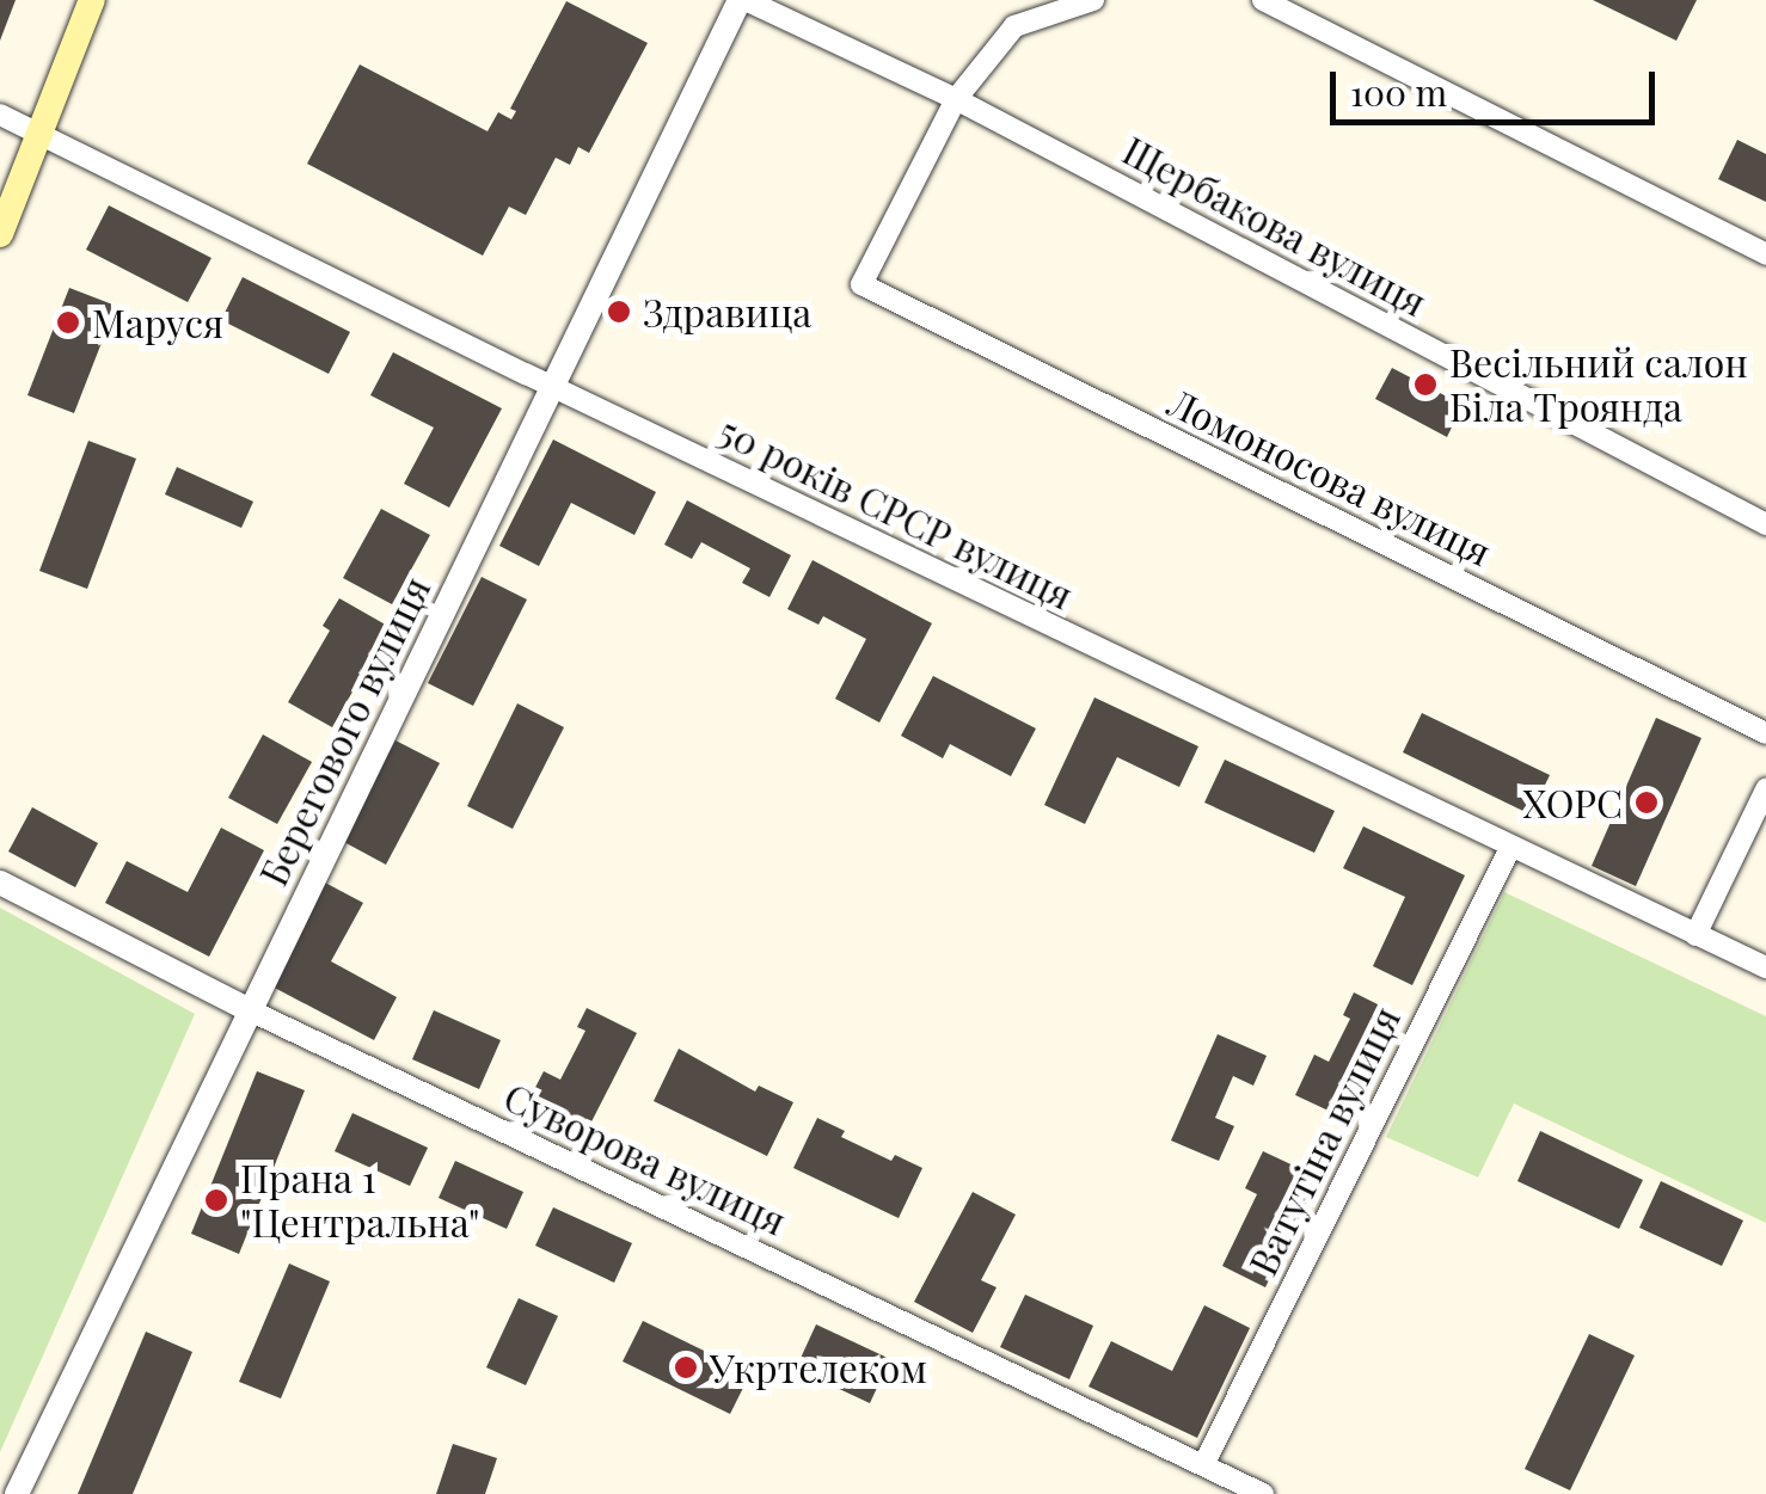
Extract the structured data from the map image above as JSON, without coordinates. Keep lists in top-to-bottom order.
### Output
{
  "streets": {
    "street": [
      "Щербакова вулиця",
      "Ломоносова вулиця",
      "50 років СРСР вулиця",
      "Берегового вулиця",
      "Ватутіна вулиця",
      "Суворова вулиця"
    ]
  },
  "crossings": [
    ["Щербакова вулиця", "Ломоносова вулиця"],
    ["Щербакова вулиця", "Берегового вулиця"],
    ["50 років СРСР вулиця", "Берегового вулиця"],
    ["50 років СРСР вулиця", "Ватутіна вулиця"],
    ["Берегового вулиця", "Суворова вулиця"],
    ["Ватутіна вулиця", "Суворова вулиця"]
  ],
  "places": [
    "Здравица",
    "Маруся",
    "Весільний салон Біла Троянда",
    "ХОРС",
    "Прана 1 \"Центральна\"",
    "Укртелеком"
  ],
  "scale_bar": "100 m"
}
